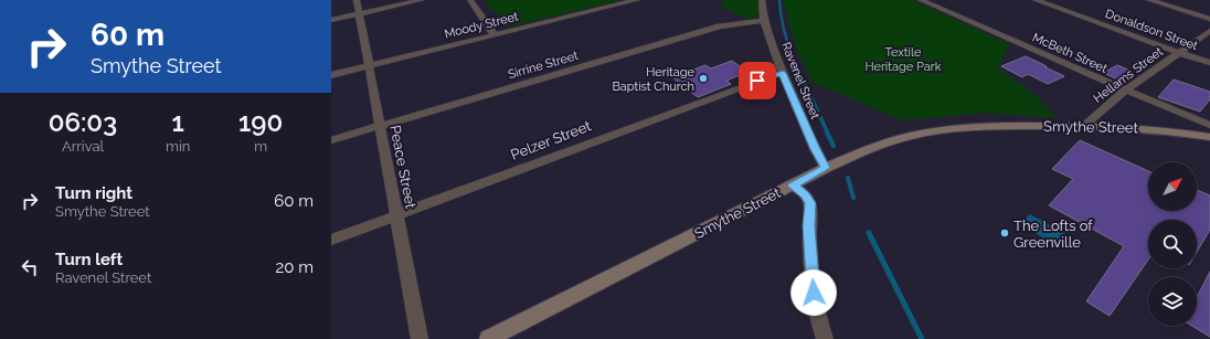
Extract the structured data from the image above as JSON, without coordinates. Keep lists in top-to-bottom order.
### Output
{
  "streets": {
    "street": [
      "Moody Street",
      "Donaldson Street",
      "McBeth Street",
      "Sirrine Street",
      "Hellams Street",
      "Ravenel Street",
      "Smythe Street",
      "Pelzer Street",
      "Peace Street"
    ]
  },
  "crossings": [
    ["Moody Street", "Peace Street"],
    ["Donaldson Street", "Hellams Street"],
    ["McBeth Street", "Hellams Street"],
    ["Sirrine Street", "Ravenel Street"],
    ["Sirrine Street", "Peace Street"],
    ["Hellams Street", "Smythe Street"],
    ["Ravenel Street", "Smythe Street"],
    ["Ravenel Street", "Pelzer Street"],
    ["Pelzer Street", "Peace Street"]
  ],
  "parks": ["Textile Heritage Park"],
  "places": ["Heritage Baptist Church", "The Lofts of Greenville"],
  "north": "top right",
  "page": {
    "turn": ["60 m", "Smythe Street"],
    "eta": [
      "06:03",
      "Arrival",
      "1",
      "min",
      "190",
      "m"
    ],
    "list": [
      {
        "name": "Turn right",
        "note": "Smythe Street",
        "value": "60 m"
      },
      {
        "name": "Turn left",
        "note": "Ravenel Street",
        "value": "20 m"
      }
    ]
  }
}
